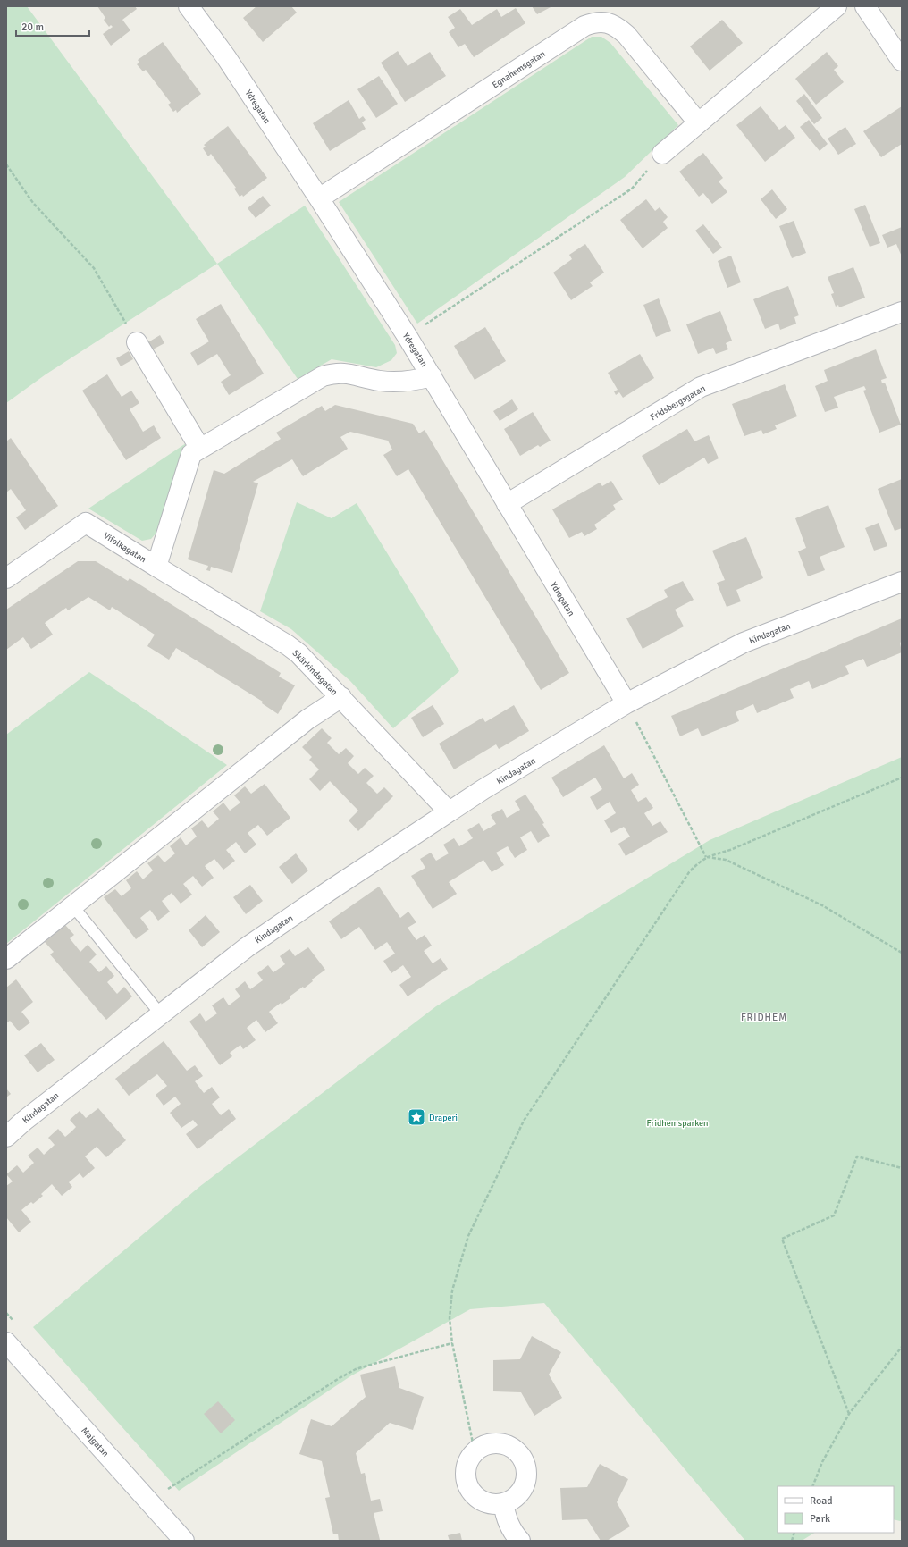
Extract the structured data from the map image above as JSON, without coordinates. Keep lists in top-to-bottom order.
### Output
{
  "streets": {
    "street": [
      "Egnahemsgatan",
      "Ydregatan",
      "Fridsbergsgatan",
      "Vifolkagatan",
      "Kindagatan",
      "Skärkindsgatan",
      "Majgatan"
    ]
  },
  "crossings": [
    ["Egnahemsgatan", "Ydregatan"],
    ["Ydregatan", "Fridsbergsgatan"],
    ["Ydregatan", "Vifolkagatan"],
    ["Ydregatan", "Kindagatan"],
    ["Vifolkagatan", "Skärkindsgatan"],
    ["Kindagatan", "Skärkindsgatan"]
  ],
  "districts": ["FRIDHEM"],
  "parks": ["Fridhemsparken"],
  "places": {
    "place": ["Draperi"]
  },
  "legend": ["Road", "Park"],
  "scale_bar": "20 m"
}
